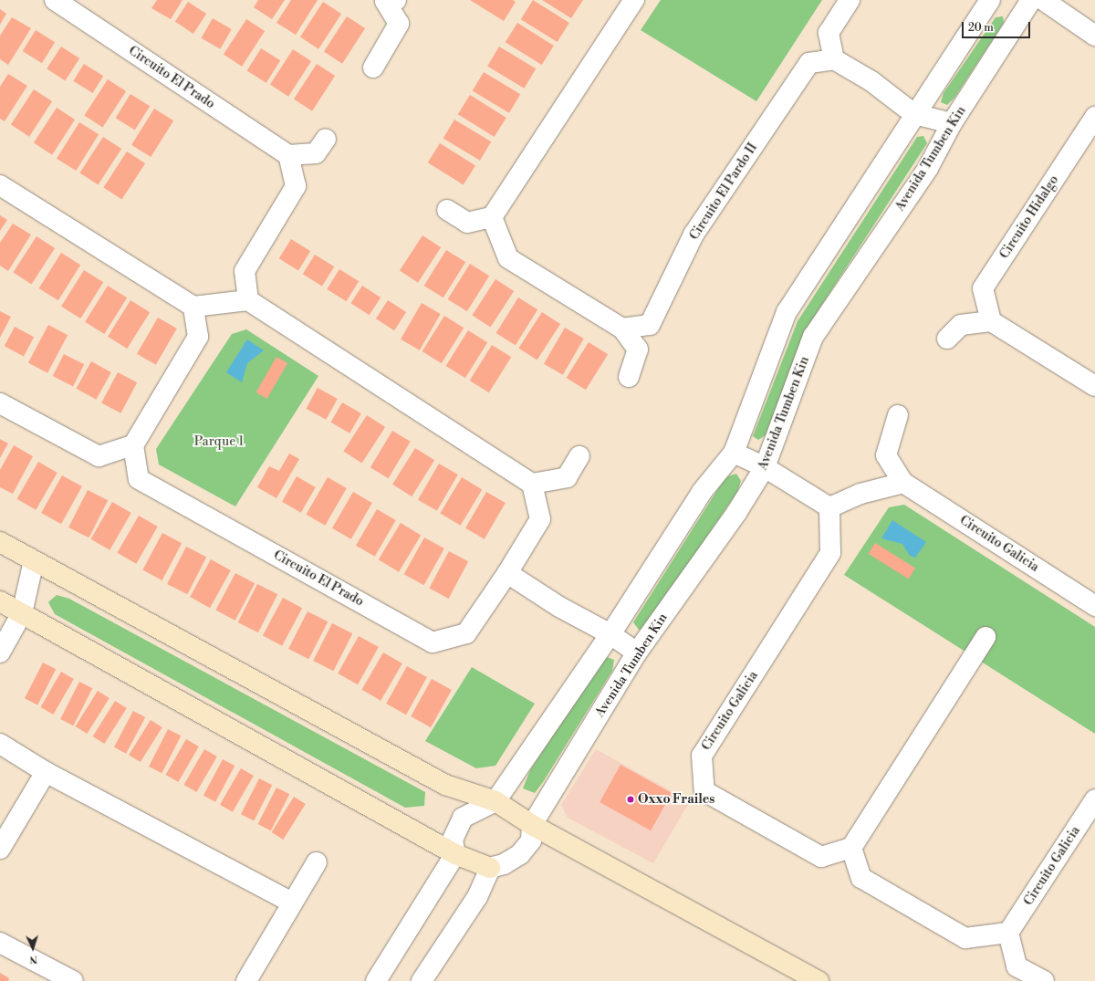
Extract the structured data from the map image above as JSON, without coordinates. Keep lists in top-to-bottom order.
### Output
{
  "streets": {
    "street": [
      "Circuito El Prado",
      "Avenida Tumben Kin",
      "Circuito El Pardo II",
      "Circuito Hidalgo",
      "Circuito Galicia"
    ]
  },
  "parks": ["Parque 1"],
  "places": ["Oxxo Frailes"],
  "scale_bar": "20 m",
  "north": "bottom"
}
